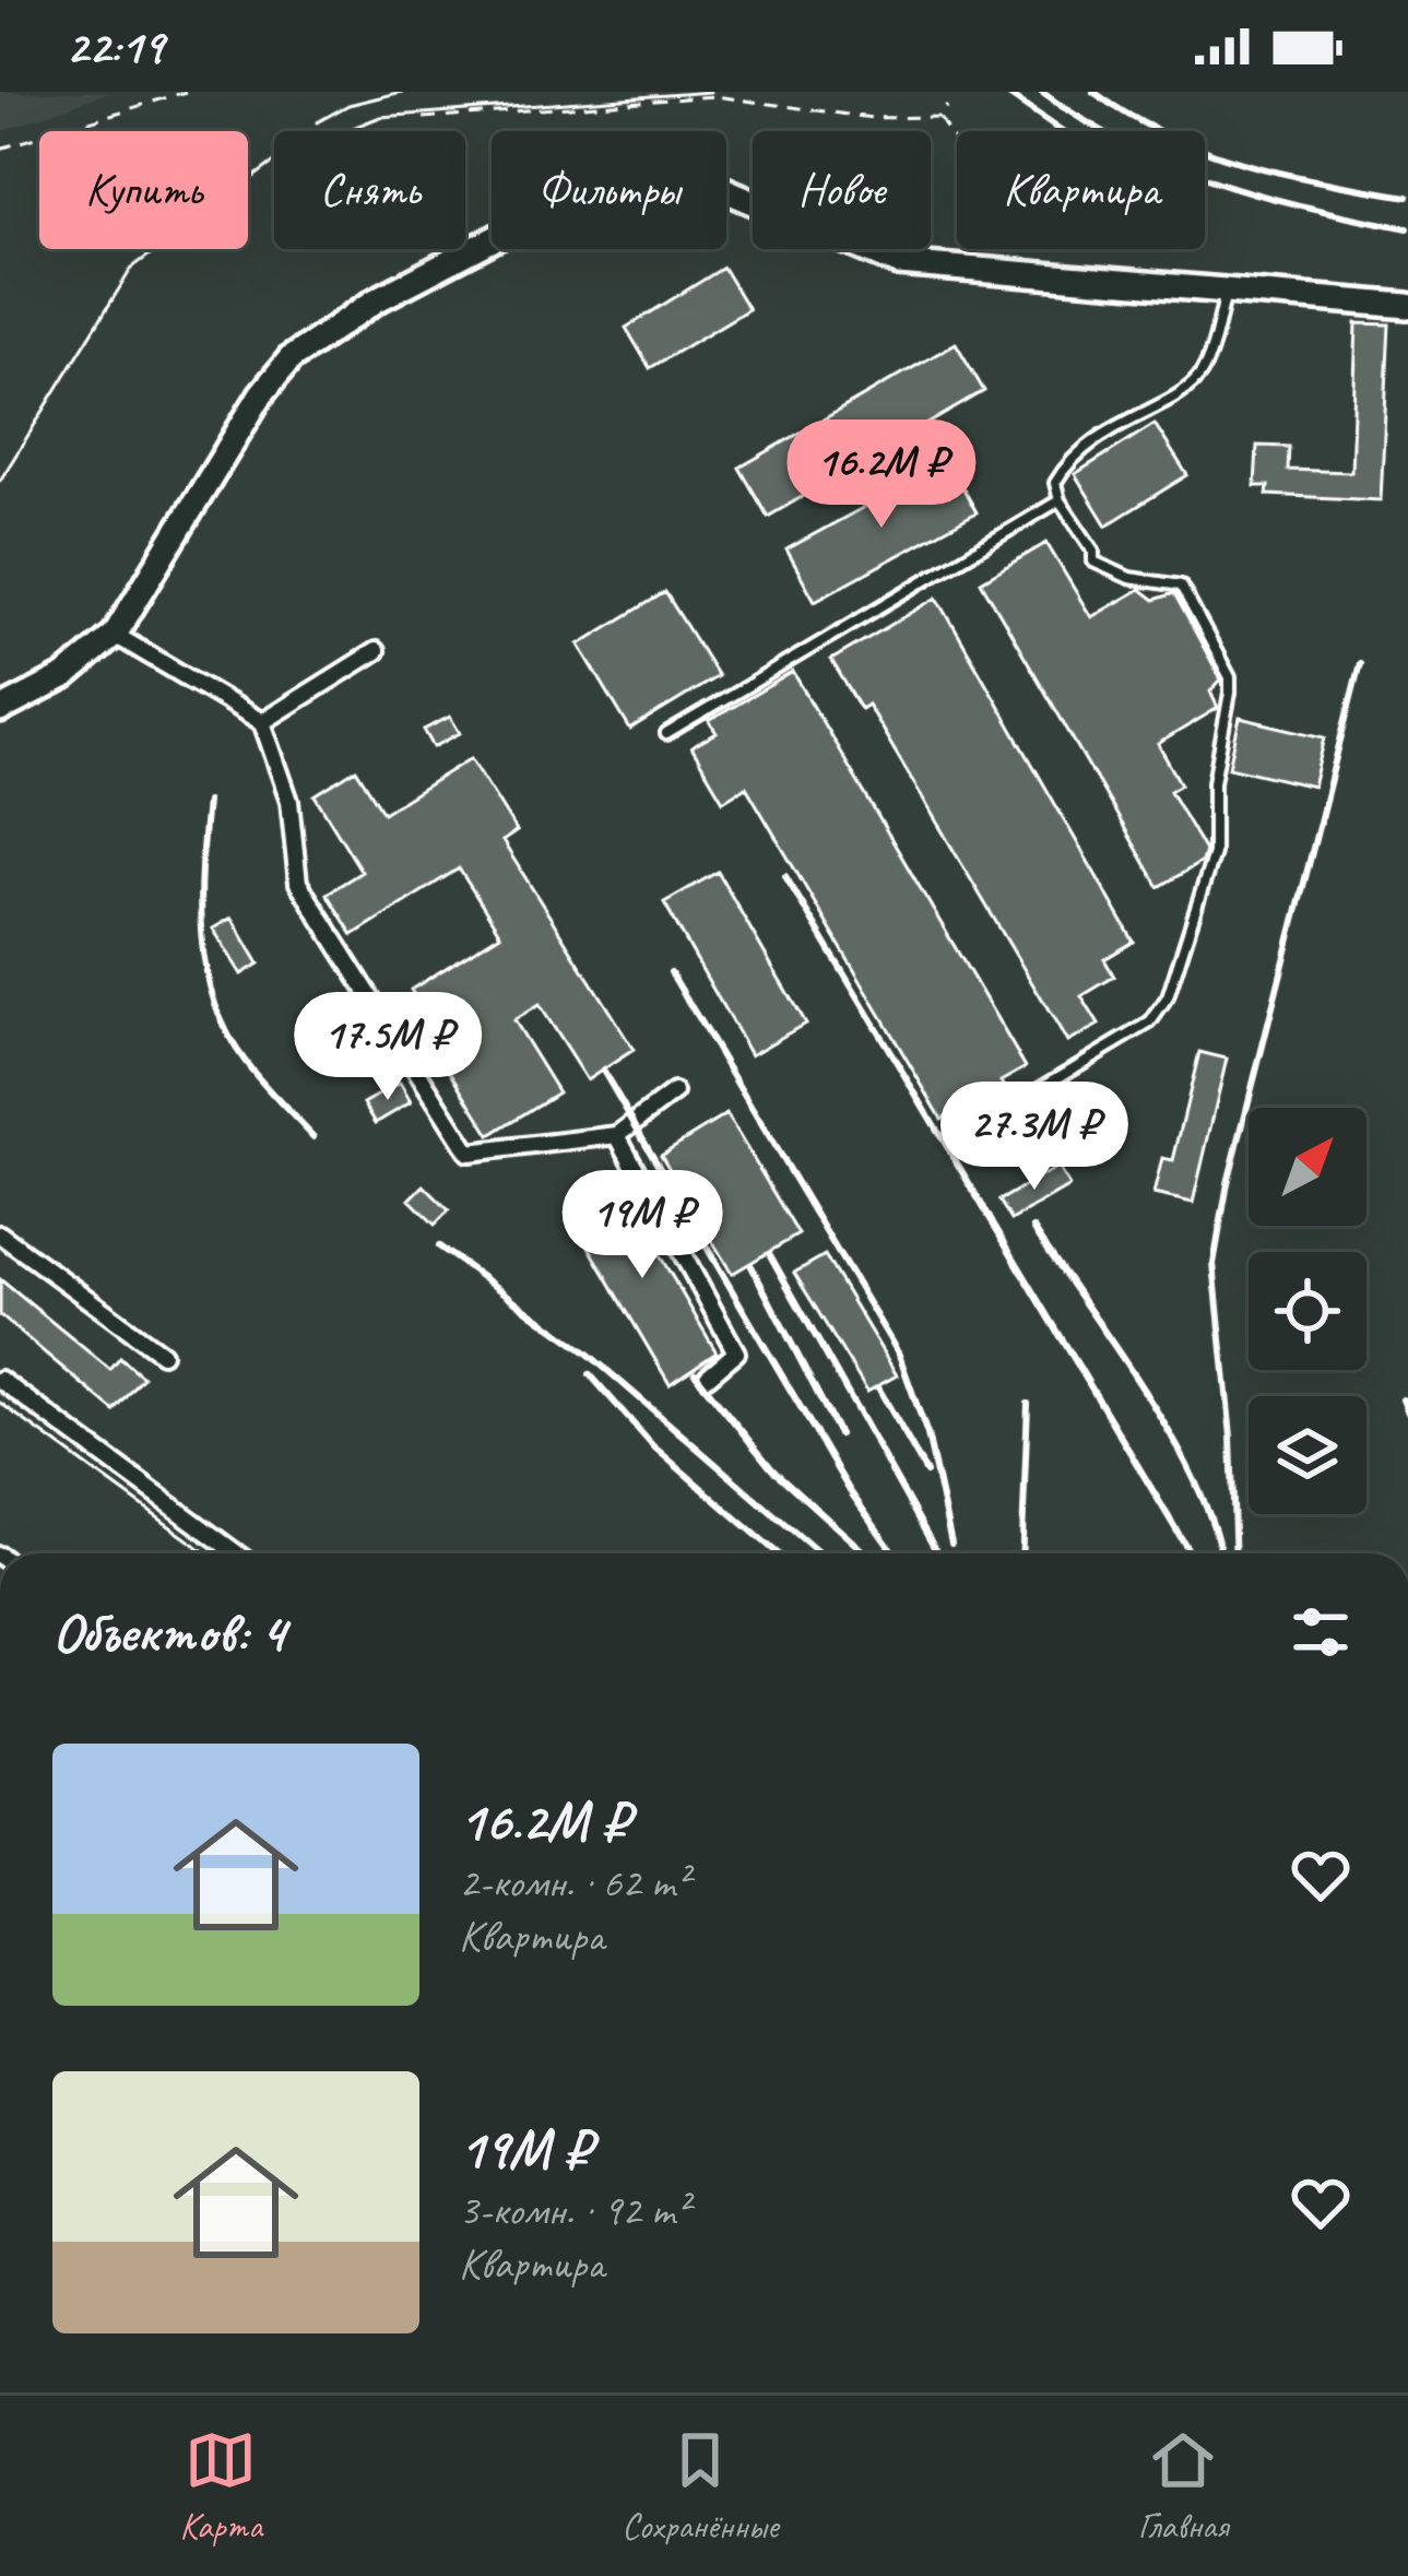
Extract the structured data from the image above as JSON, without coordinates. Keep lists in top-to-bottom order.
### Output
{
  "north": "top right",
  "page": {
    "status": "22:19",
    "chip": [
      "Купить",
      "Снять",
      "Фильтры",
      "Новое",
      "Квартира"
    ],
    "price": [
      "16.2M ₽",
      "17.5M ₽",
      "27.3M ₽",
      "19M ₽"
    ],
    "heading": "Объектов: 4",
    "list": [
      {
        "name": "16.2M ₽",
        "note": "2-комн. · 62 m² · Квартира"
      },
      {
        "name": "19M ₽",
        "note": "3-комн. · 92 m² · Квартира"
      }
    ],
    "tabs": ["Карта", "Сохранённые", "Главная"]
  }
}
